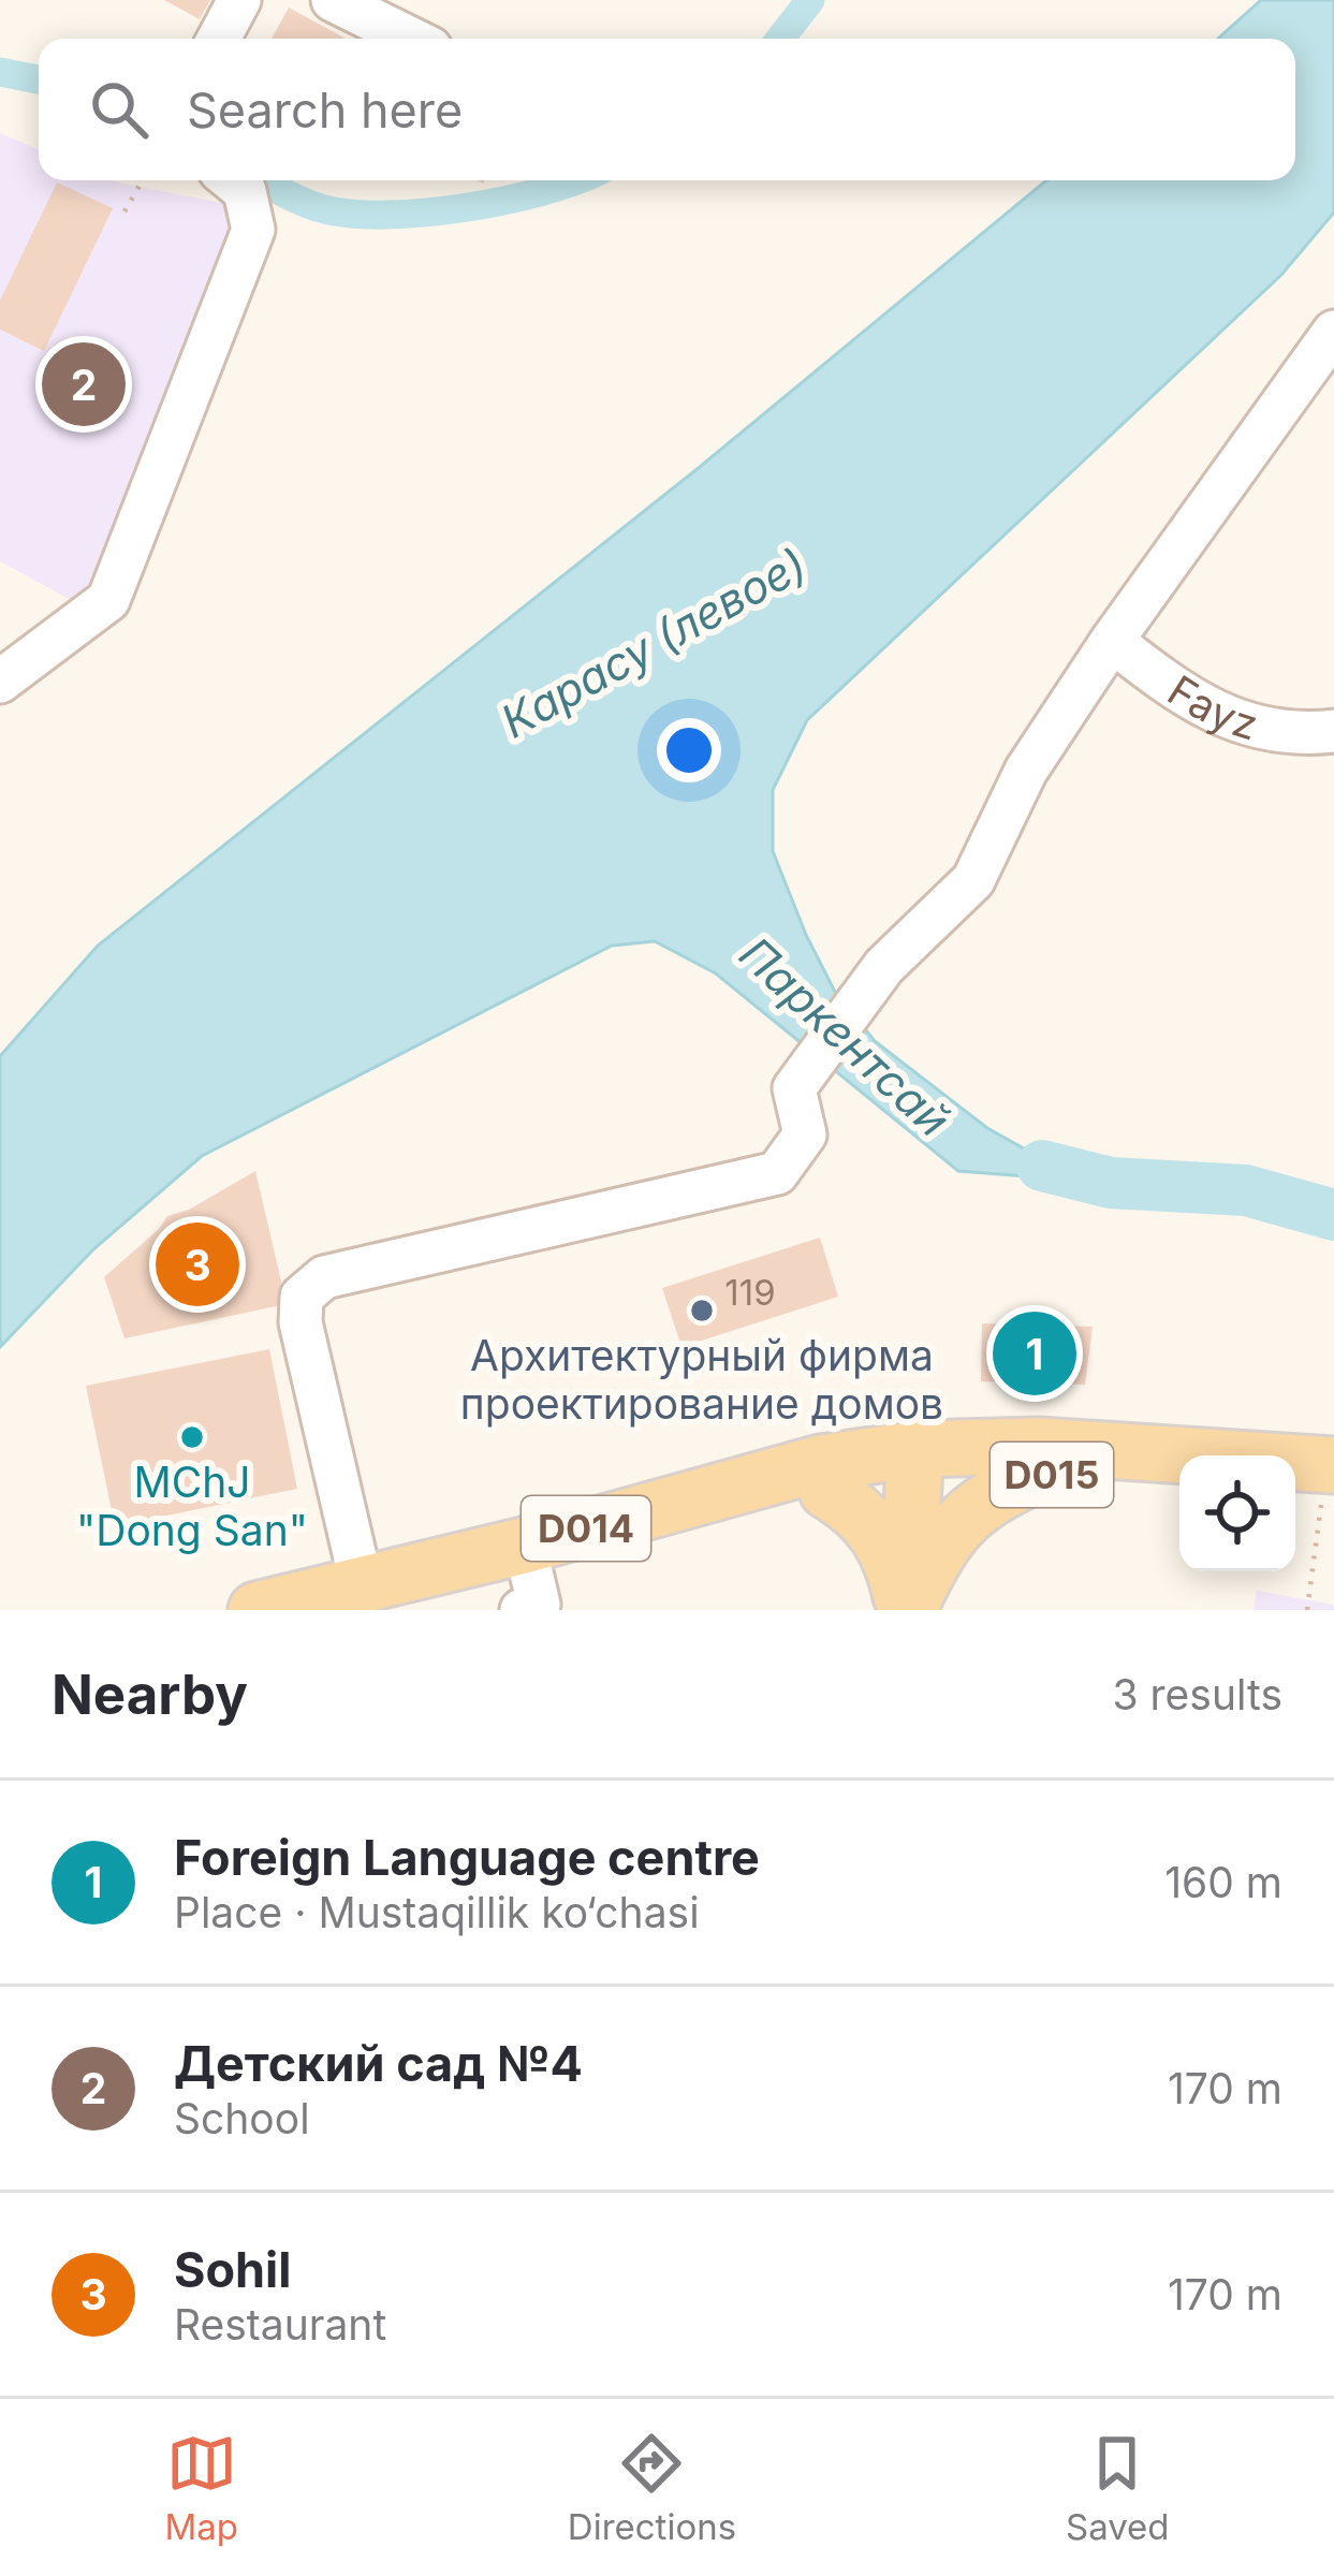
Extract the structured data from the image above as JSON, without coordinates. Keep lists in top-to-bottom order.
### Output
{
  "streets": {
    "main road": ["D015", "D014"],
    "street": ["Fayz"]
  },
  "crossings": [
    ["D015", "D014"]
  ],
  "water": ["Карасу (левое)", "Паркентсай"],
  "places": ["Архитектурный фирма проектирование домов", "MChJ \"Dong San\""],
  "house_numbers": ["119"],
  "page": {
    "search": "Search here",
    "pins": ["2", "3", "1"],
    "heading": ["Nearby", "3 results"],
    "list": [
      {
        "mark": "1",
        "name": "Foreign Language centre",
        "note": "Place · Mustaqillik ko‘chasi",
        "value": "160 m"
      },
      {
        "mark": "2",
        "name": "Детский сад №4",
        "note": "School",
        "value": "170 m"
      },
      {
        "mark": "3",
        "name": "Sohil",
        "note": "Restaurant",
        "value": "170 m"
      }
    ],
    "nav": ["Map", "Directions", "Saved"]
  }
}
